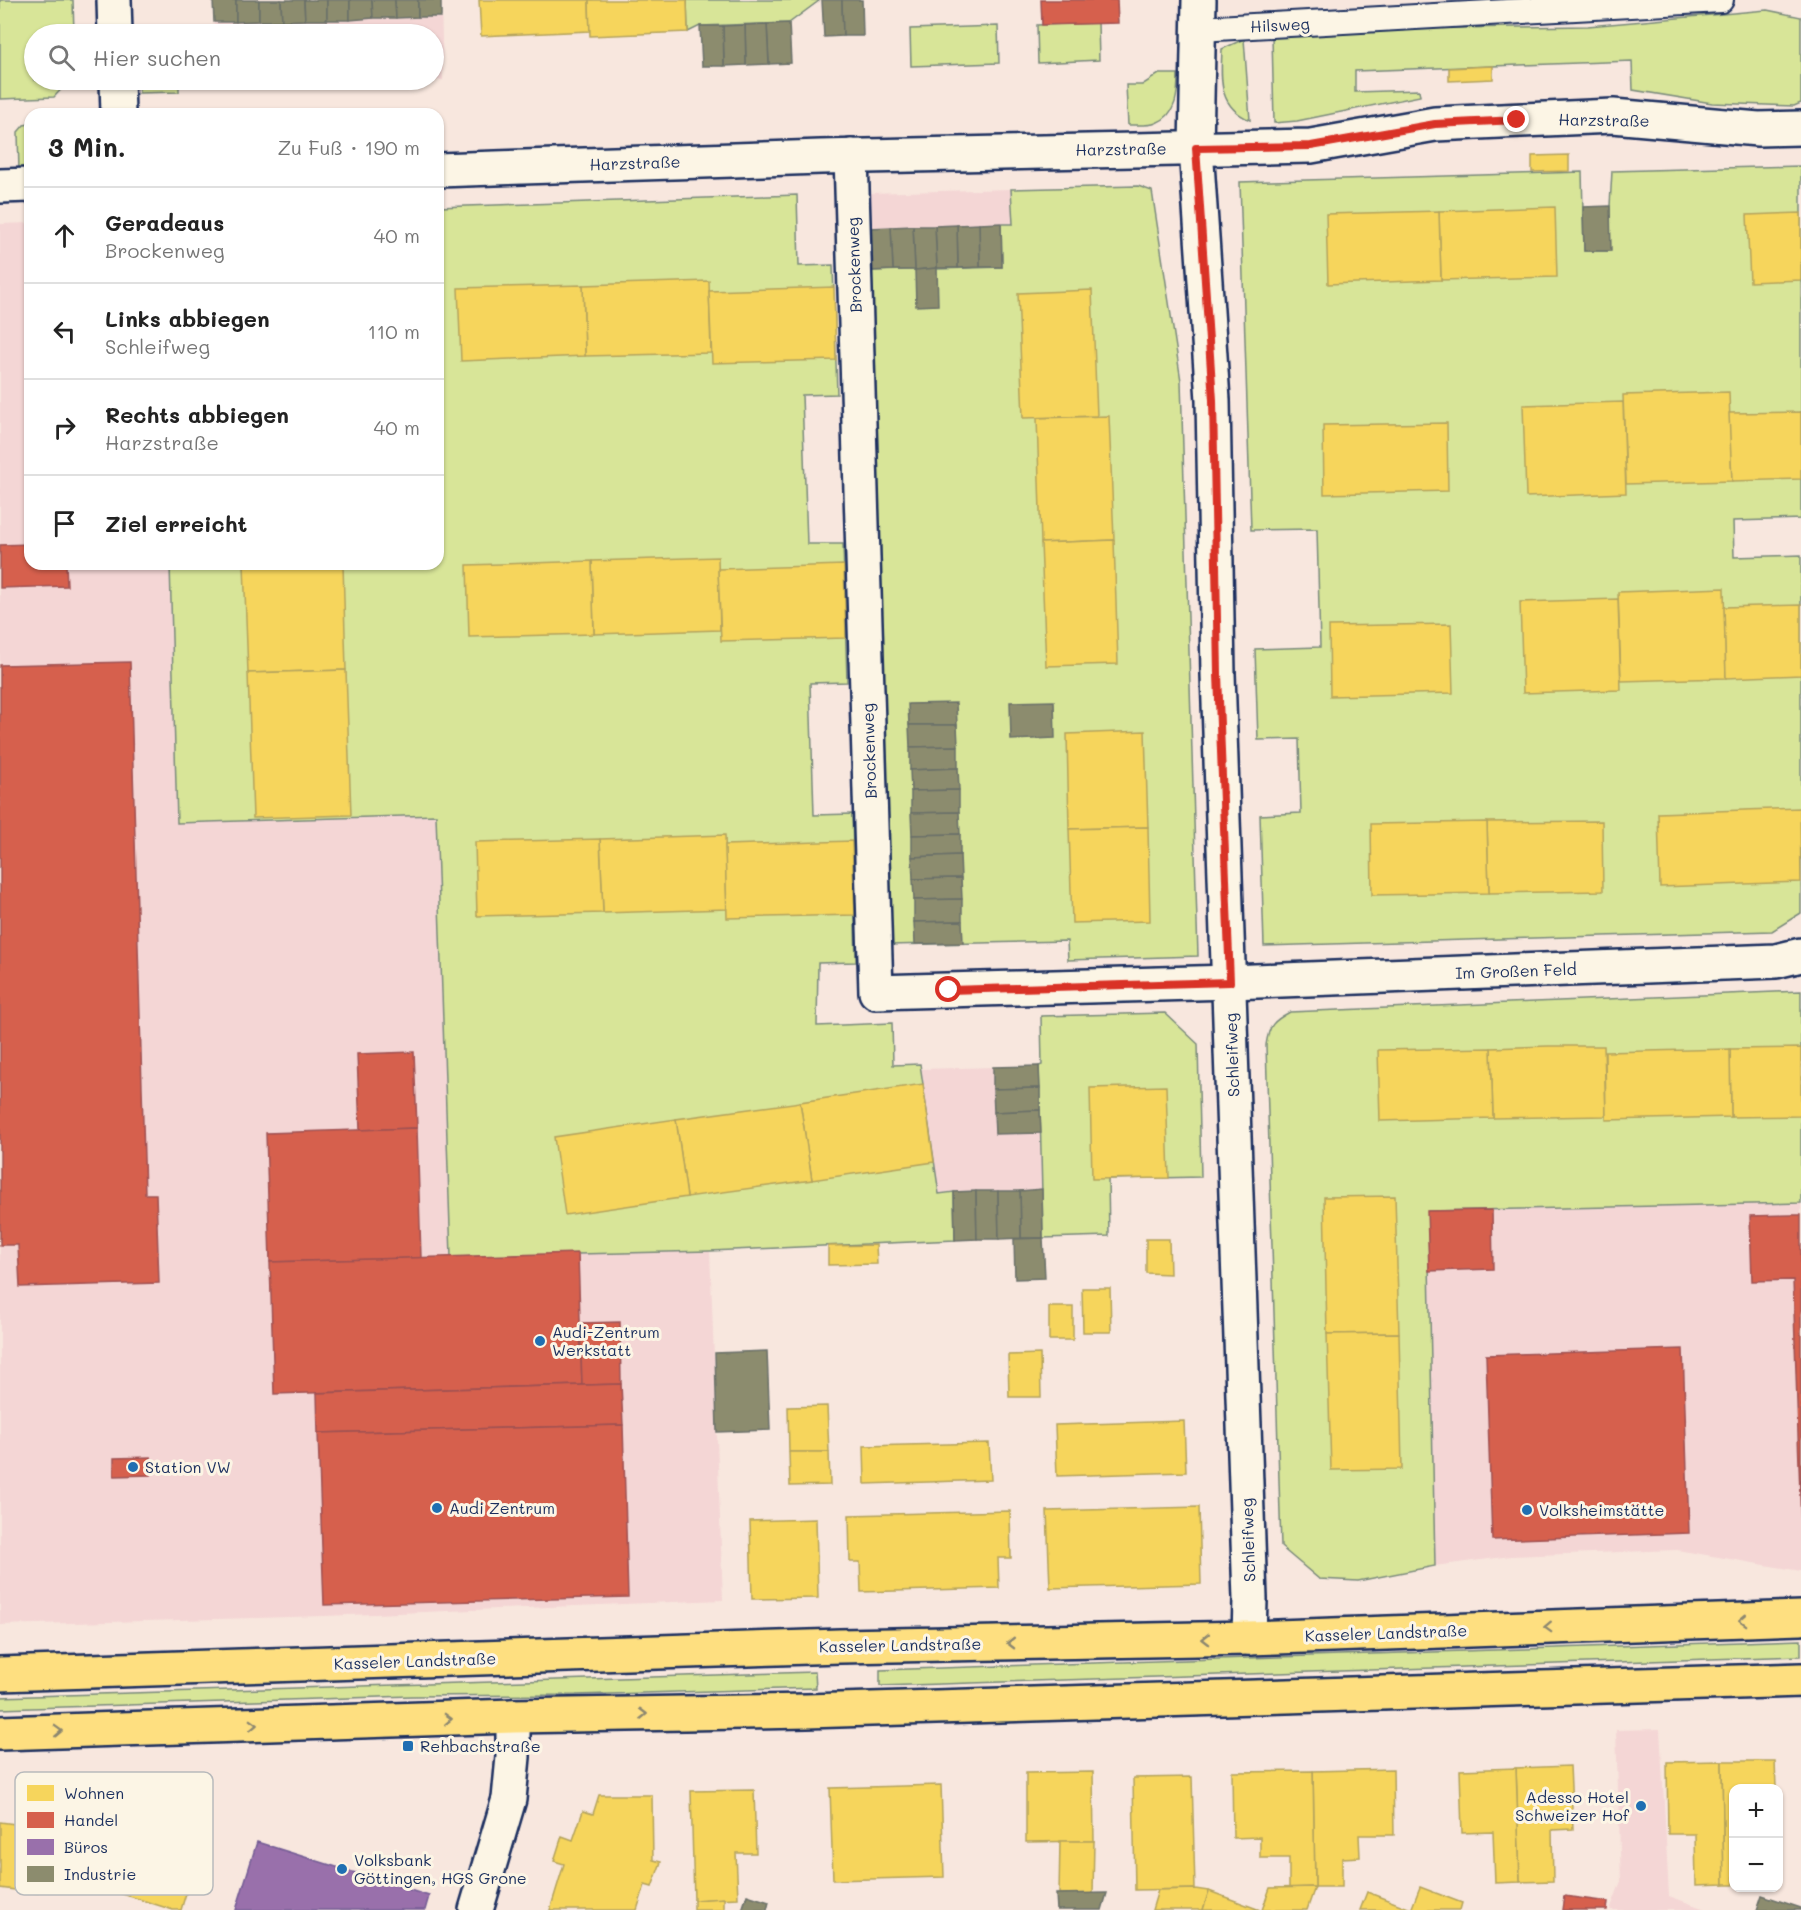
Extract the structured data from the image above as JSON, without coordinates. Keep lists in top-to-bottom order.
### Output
{
  "streets": {
    "main road": ["Kasseler Landstraße"],
    "street": [
      "Hilsweg",
      "Harzstraße",
      "Brockenweg",
      "Im Großen Feld",
      "Schleifweg"
    ]
  },
  "crossings": [
    ["Hilsweg", "Harzstraße"],
    ["Hilsweg", "Schleifweg"],
    ["Harzstraße", "Brockenweg"],
    ["Harzstraße", "Schleifweg"],
    ["Brockenweg", "Im Großen Feld"],
    ["Brockenweg", "Schleifweg"],
    ["Im Großen Feld", "Schleifweg"],
    ["Schleifweg", "Kasseler Landstraße"]
  ],
  "places": {
    "other": [
      "Audi-Zentrum Werkstatt",
      "Station VW",
      "Audi Zentrum",
      "Volksheimstätte",
      "Adesso Hotel Schweizer Hof",
      "Volksbank Göttingen, HGS Grone"
    ],
    "transit": ["Rehbachstraße"]
  },
  "legend": [
    "Wohnen",
    "Handel",
    "Büros",
    "Industrie"
  ],
  "page": {
    "search": "Hier suchen",
    "heading": ["3 Min.", "Zu Fuß · 190 m"],
    "list": [
      ["Geradeaus", "Brockenweg", "40 m"],
      ["Links abbiegen", "Schleifweg", "110 m"],
      ["Rechts abbiegen", "Harzstraße", "40 m"],
      "Ziel erreicht"
    ],
    "map_buttons": ["+", "−"]
  }
}
